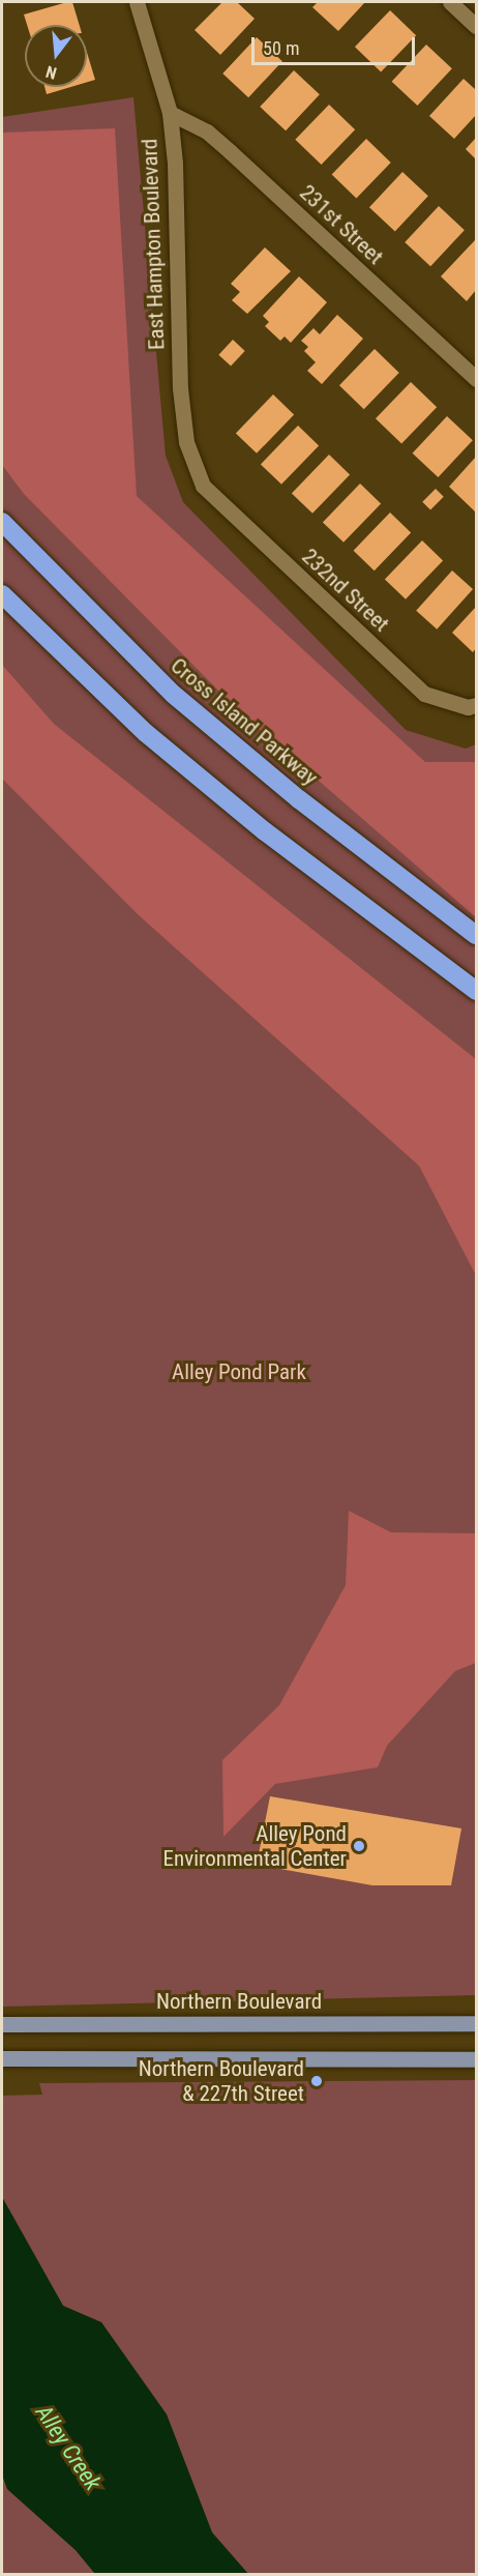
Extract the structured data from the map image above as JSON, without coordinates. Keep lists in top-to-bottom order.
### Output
{
  "streets": {
    "highway": ["Cross Island Parkway"],
    "main road": ["Northern Boulevard"],
    "street": ["231st Street", "East Hampton Boulevard", "232nd Street"]
  },
  "crossings": [
    ["231st Street", "East Hampton Boulevard"],
    ["East Hampton Boulevard", "232nd Street"]
  ],
  "water": ["Alley Creek"],
  "parks": ["Alley Pond Park"],
  "places": ["Alley Pond Environmental Center", "Northern Boulevard & 227th Street"],
  "scale_bar": "50 m",
  "north": "bottom"
}
